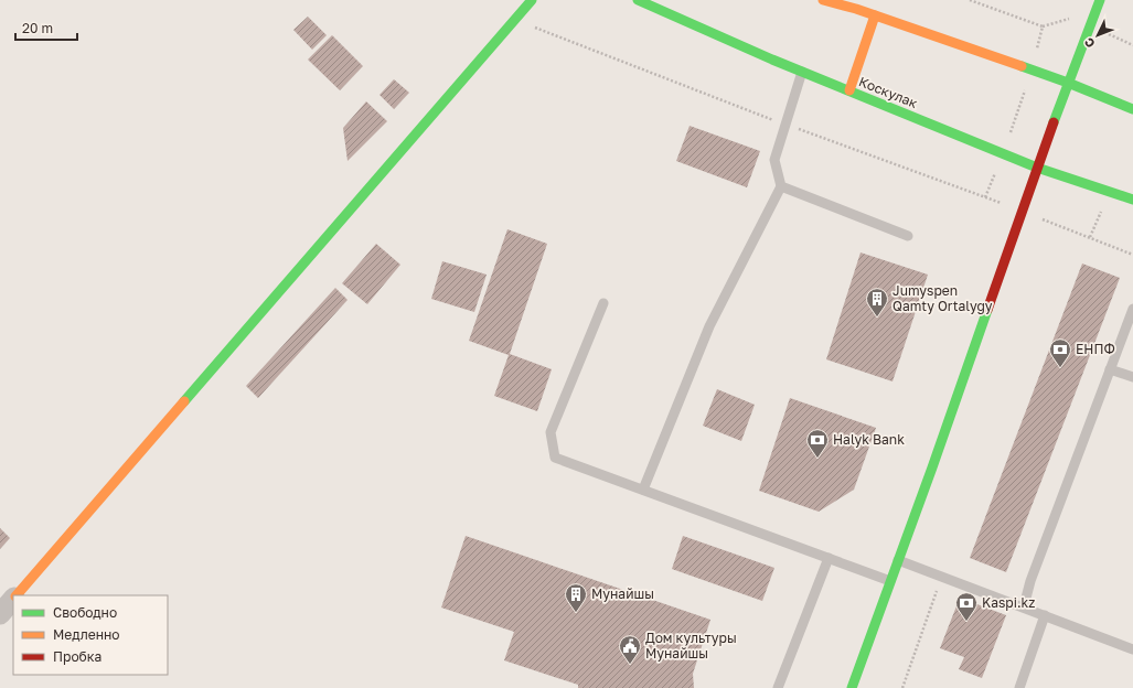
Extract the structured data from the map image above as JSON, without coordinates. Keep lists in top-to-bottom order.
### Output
{
  "streets": {
    "street": ["Коскулак"]
  },
  "places": {
    "building": ["Jumyspen Qamty Ortalygy", "Мунайшы"],
    "bank": ["ЕНПФ", "Halyk Bank", "Kaspi.kz"],
    "public building": ["Дом культуры Мунайшы"]
  },
  "legend": ["Свободно", "Медленно", "Пробка"],
  "scale_bar": "20 m",
  "north": "bottom left"
}
